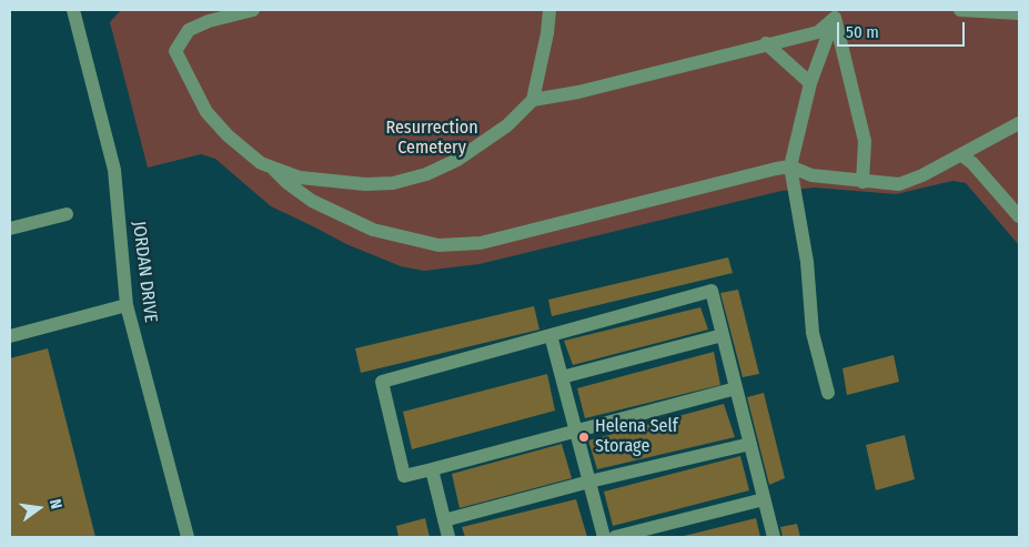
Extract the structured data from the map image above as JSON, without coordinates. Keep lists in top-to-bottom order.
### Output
{
  "streets": {
    "street": ["JORDAN DRIVE"]
  },
  "parks": ["Resurrection Cemetery"],
  "places": ["Helena Self Storage"],
  "scale_bar": "50 m",
  "north": "right"
}
